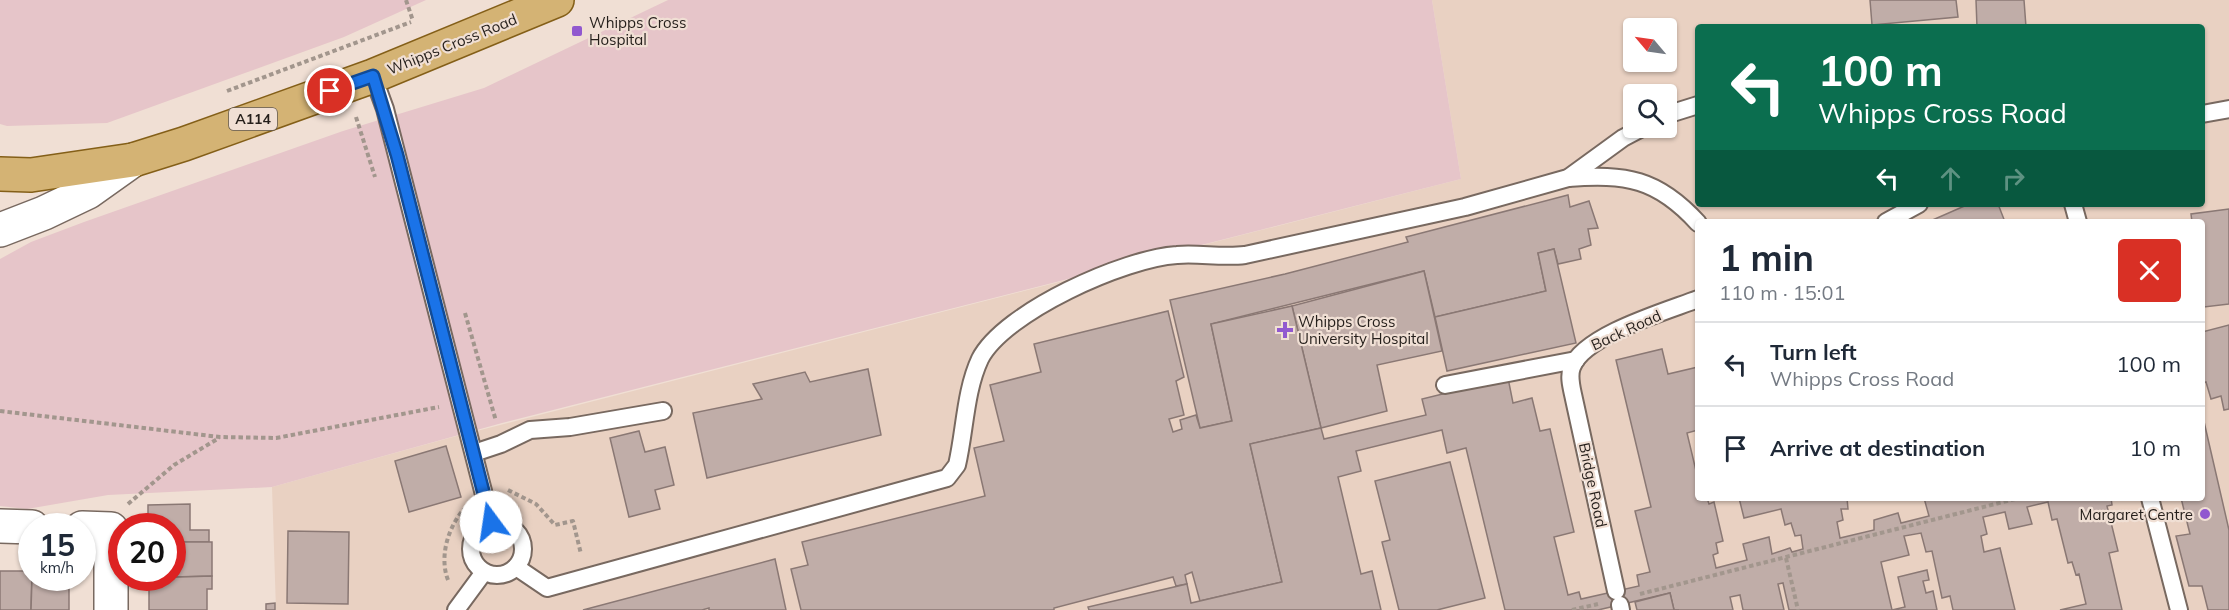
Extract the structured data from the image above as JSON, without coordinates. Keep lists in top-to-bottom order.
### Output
{
  "streets": {
    "main road": ["Whipps Cross Road", "A114"],
    "lane": ["Back Road", "Bridge Road"]
  },
  "crossings": [
    ["Back Road", "Bridge Road"]
  ],
  "places": {
    "transit": ["Whipps Cross Hospital"],
    "health": ["Whipps Cross University Hospital"],
    "other": ["Margaret Centre"]
  },
  "north": "top left",
  "page": {
    "turn": ["100 m", "Whipps Cross Road"],
    "heading": ["1 min", "110 m · 15:01"],
    "list": [
      {
        "name": "Turn left",
        "note": "Whipps Cross Road",
        "value": "100 m"
      },
      {
        "name": "Arrive at destination",
        "value": "10 m"
      }
    ],
    "speed": "15 km/h",
    "limit": "20"
  }
}
